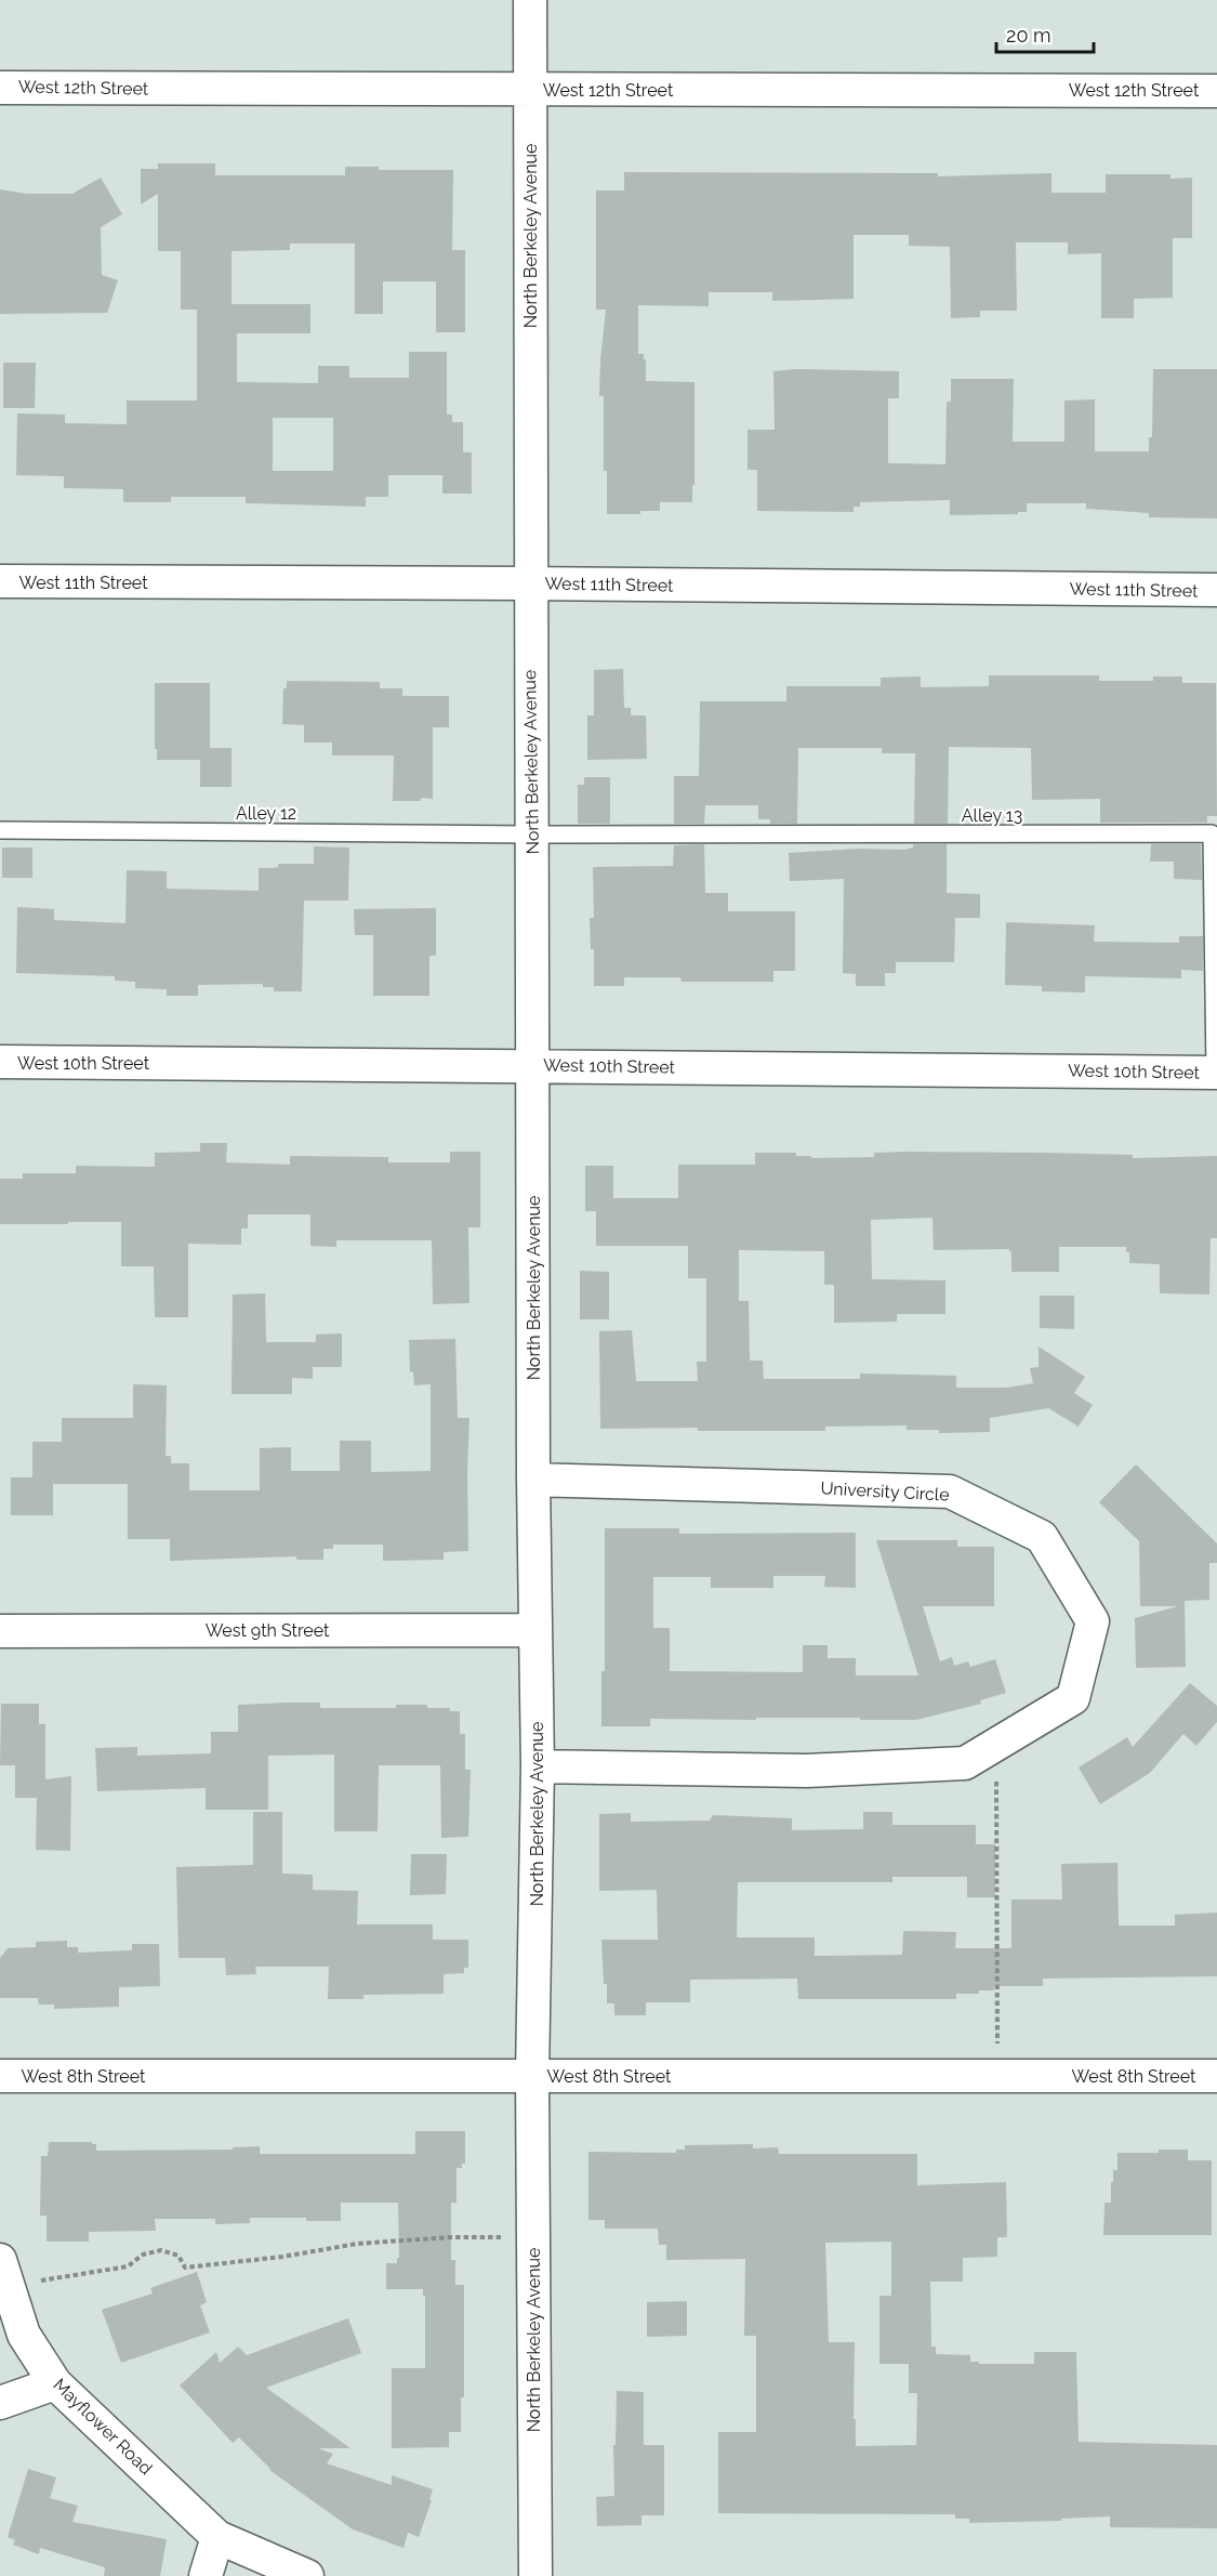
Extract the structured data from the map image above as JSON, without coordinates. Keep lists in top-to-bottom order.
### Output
{
  "streets": {
    "street": [
      "West 12th Street",
      "North Berkeley Avenue",
      "West 11th Street",
      "West 10th Street",
      "University Circle",
      "West 9th Street",
      "West 8th Street",
      "Mayflower Road"
    ],
    "lane": ["Alley 12", "Alley 13"]
  },
  "crossings": [
    ["West 12th Street", "North Berkeley Avenue"],
    ["North Berkeley Avenue", "West 11th Street"],
    ["North Berkeley Avenue", "Alley 12"],
    ["North Berkeley Avenue", "Alley 13"],
    ["North Berkeley Avenue", "West 10th Street"],
    ["North Berkeley Avenue", "University Circle"],
    ["North Berkeley Avenue", "West 9th Street"],
    ["North Berkeley Avenue", "West 8th Street"],
    ["Alley 12", "Alley 13"],
    ["Alley 13", "West 10th Street"]
  ],
  "scale_bar": "20 m"
}
